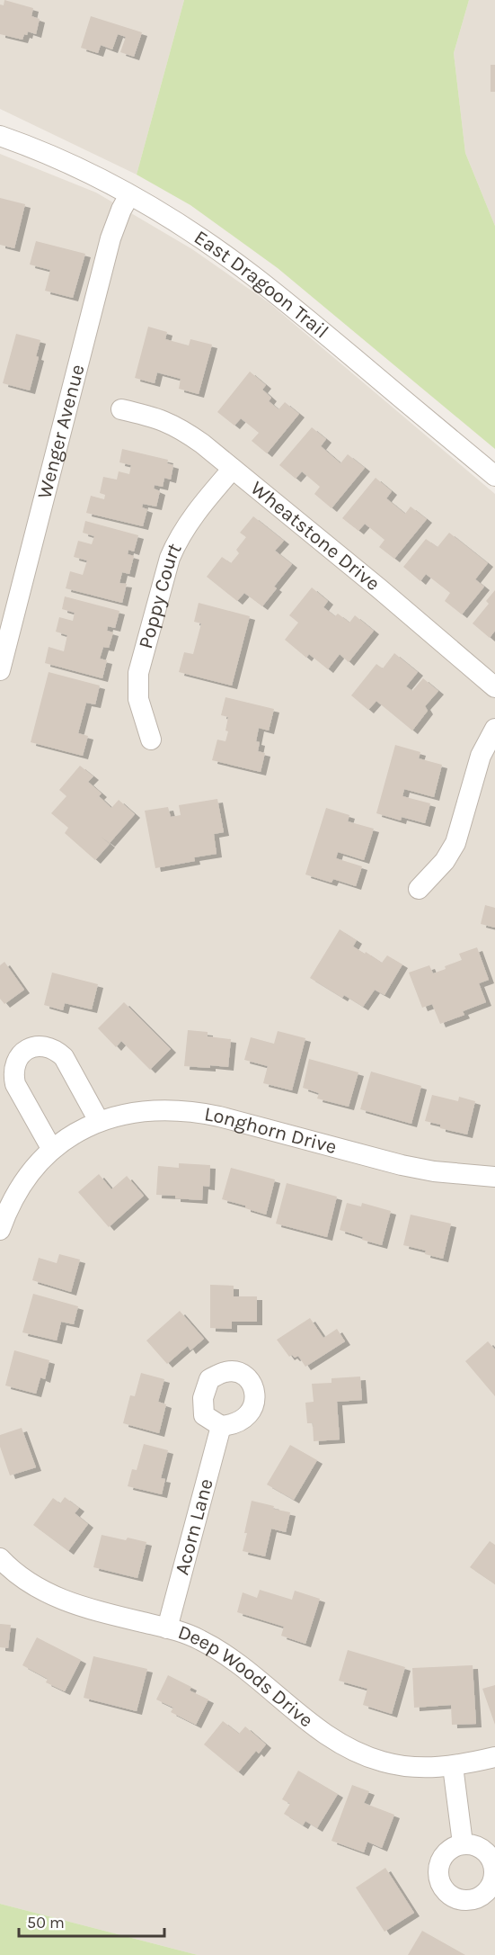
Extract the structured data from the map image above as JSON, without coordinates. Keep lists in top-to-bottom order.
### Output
{
  "streets": {
    "street": [
      "East Dragoon Trail",
      "Wenger Avenue",
      "Wheatstone Drive",
      "Poppy Court",
      "Longhorn Drive",
      "Acorn Lane",
      "Deep Woods Drive"
    ]
  },
  "crossings": [
    ["East Dragoon Trail", "Wenger Avenue"],
    ["Wheatstone Drive", "Poppy Court"],
    ["Acorn Lane", "Deep Woods Drive"]
  ],
  "scale_bar": "50 m"
}
